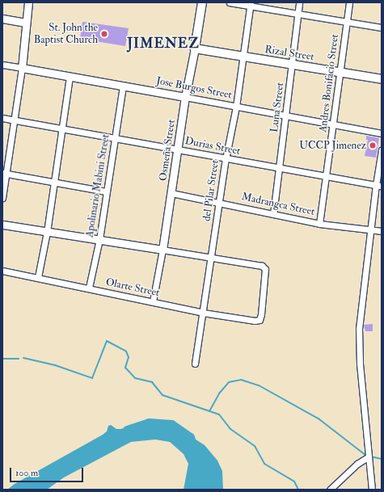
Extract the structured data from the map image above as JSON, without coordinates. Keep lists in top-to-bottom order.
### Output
{
  "streets": {
    "main road": ["Rizal Street", "Osmeña Street"],
    "street": [
      "Andres Bonifacio Street",
      "Jose Burgos Street",
      "Luna Street",
      "Durias Street",
      "Apolinario Mabini Street",
      "del Pilar Street",
      "Madrangca Street",
      "Olarte Street"
    ]
  },
  "crossings": [
    ["Rizal Street", "Andres Bonifacio Street"],
    ["Rizal Street", "Luna Street"],
    ["Rizal Street", "Osmeña Street"],
    ["Rizal Street", "del Pilar Street"],
    ["Andres Bonifacio Street", "Jose Burgos Street"],
    ["Andres Bonifacio Street", "Durias Street"],
    ["Andres Bonifacio Street", "Madrangca Street"],
    ["Jose Burgos Street", "Luna Street"],
    ["Jose Burgos Street", "Osmeña Street"],
    ["Jose Burgos Street", "Apolinario Mabini Street"],
    ["Jose Burgos Street", "del Pilar Street"],
    ["Luna Street", "Durias Street"],
    ["Luna Street", "Madrangca Street"],
    ["Durias Street", "Osmeña Street"],
    ["Durias Street", "Apolinario Mabini Street"],
    ["Durias Street", "del Pilar Street"],
    ["Osmeña Street", "Madrangca Street"],
    ["Osmeña Street", "Olarte Street"],
    ["Apolinario Mabini Street", "Olarte Street"],
    ["del Pilar Street", "Madrangca Street"],
    ["del Pilar Street", "Olarte Street"]
  ],
  "districts": ["JIMENEZ"],
  "places": ["St. John the Baptist Church", "UCCP Jimenez"],
  "scale_bar": "100 m"
}
